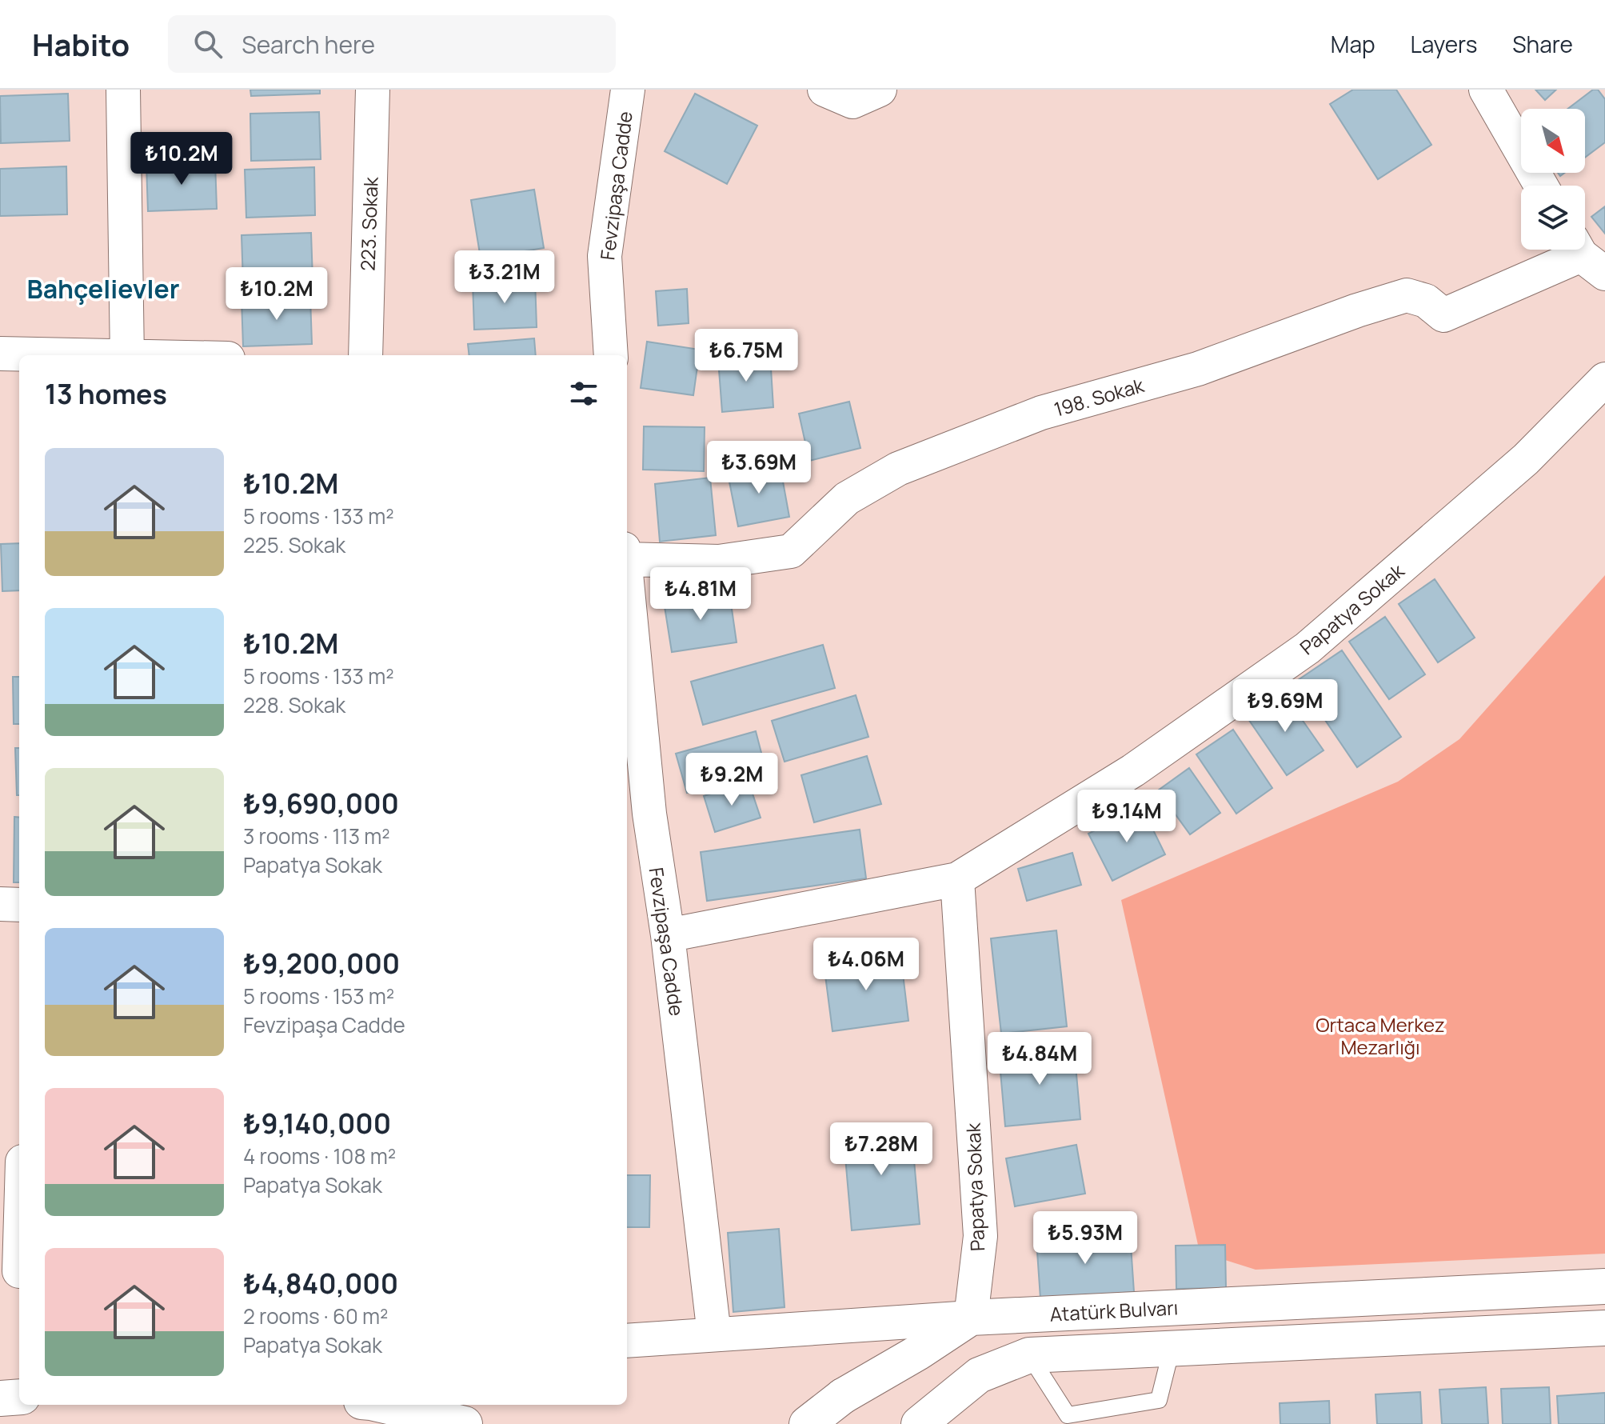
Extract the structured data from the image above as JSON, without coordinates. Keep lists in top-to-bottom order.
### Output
{
  "streets": {
    "main road": ["Atatürk Bulvarı"],
    "street": [
      "Fevzipaşa Cadde",
      "223. Sokak",
      "198. Sokak",
      "Papatya Sokak"
    ]
  },
  "crossings": [
    ["Fevzipaşa Cadde", "Atatürk Bulvarı"],
    ["Papatya Sokak", "Atatürk Bulvarı"]
  ],
  "districts": ["Bahçelievler"],
  "parks": ["Ortaca Merkez Mezarlığı"],
  "north": "bottom right",
  "page": {
    "header": "Habito",
    "search": "Search here",
    "nav": ["Map", "Layers", "Share"],
    "price": [
      "₺10.2M",
      "₺3.21M",
      "₺10.2M",
      "₺6.75M",
      "₺3.69M",
      "₺4.81M",
      "₺9.69M",
      "₺9.2M",
      "₺9.14M",
      "₺4.06M",
      "₺4.84M",
      "₺7.28M",
      "₺5.93M"
    ],
    "heading": "13 homes",
    "list": [
      {
        "name": "₺10.2M",
        "note": "5 rooms · 133 m² · 225. Sokak"
      },
      {
        "name": "₺10.2M",
        "note": "5 rooms · 133 m² · 228. Sokak"
      },
      {
        "name": "₺9,690,000",
        "note": "3 rooms · 113 m² · Papatya Sokak"
      },
      {
        "name": "₺9,200,000",
        "note": "5 rooms · 153 m² · Fevzipaşa Cadde"
      },
      {
        "name": "₺9,140,000",
        "note": "4 rooms · 108 m² · Papatya Sokak"
      },
      {
        "name": "₺4,840,000",
        "note": "2 rooms · 60 m² · Papatya Sokak"
      }
    ]
  }
}
